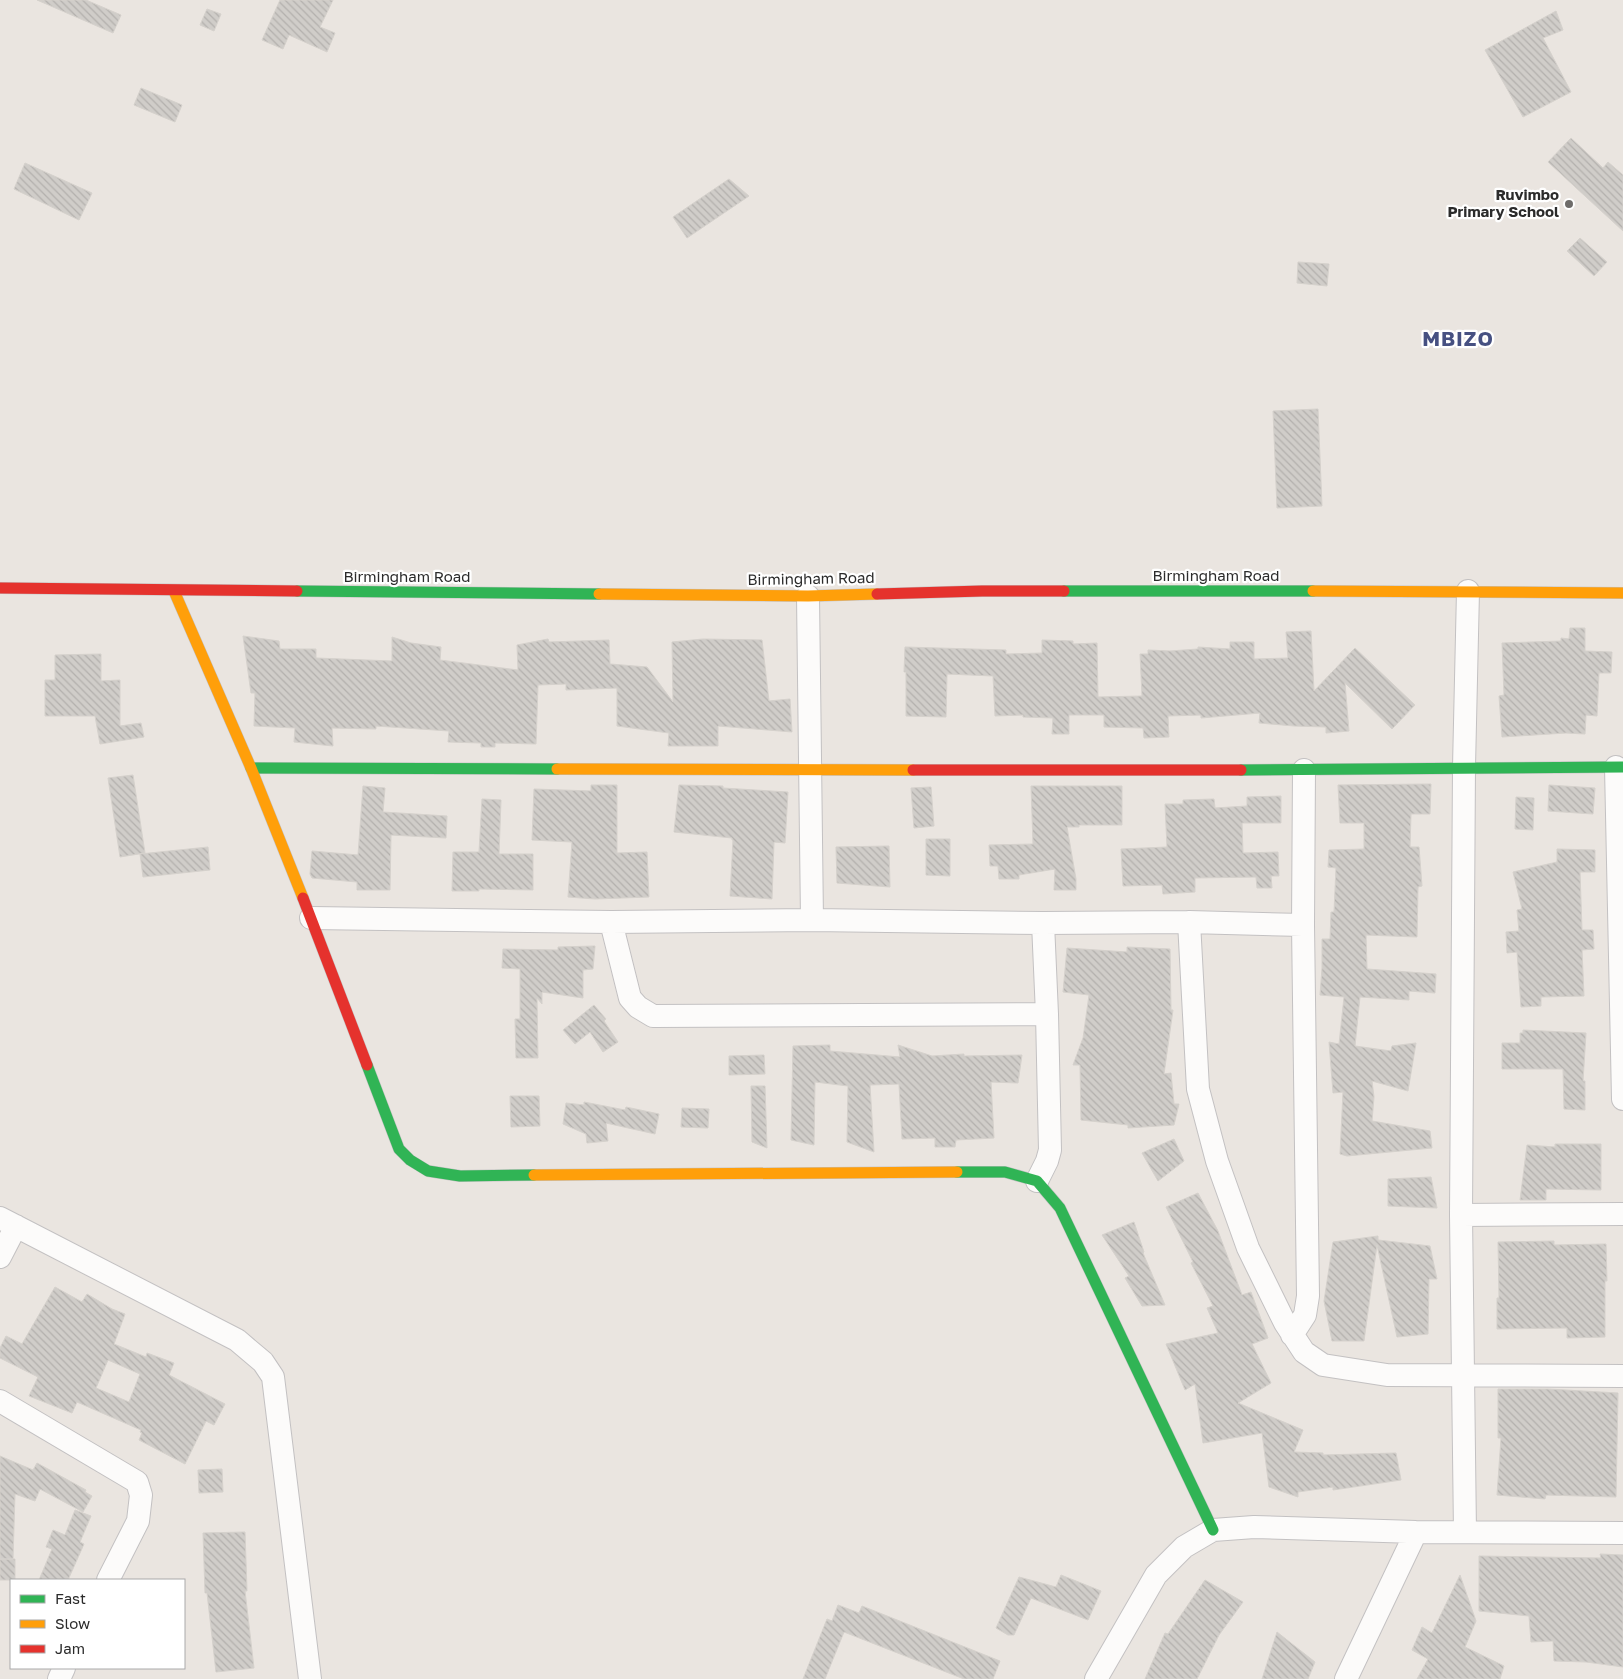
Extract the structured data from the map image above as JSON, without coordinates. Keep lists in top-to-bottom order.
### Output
{
  "streets": {
    "street": ["Birmingham Road"]
  },
  "districts": ["MBIZO"],
  "places": ["Ruvimbo Primary School"],
  "legend": ["Fast", "Slow", "Jam"]
}
